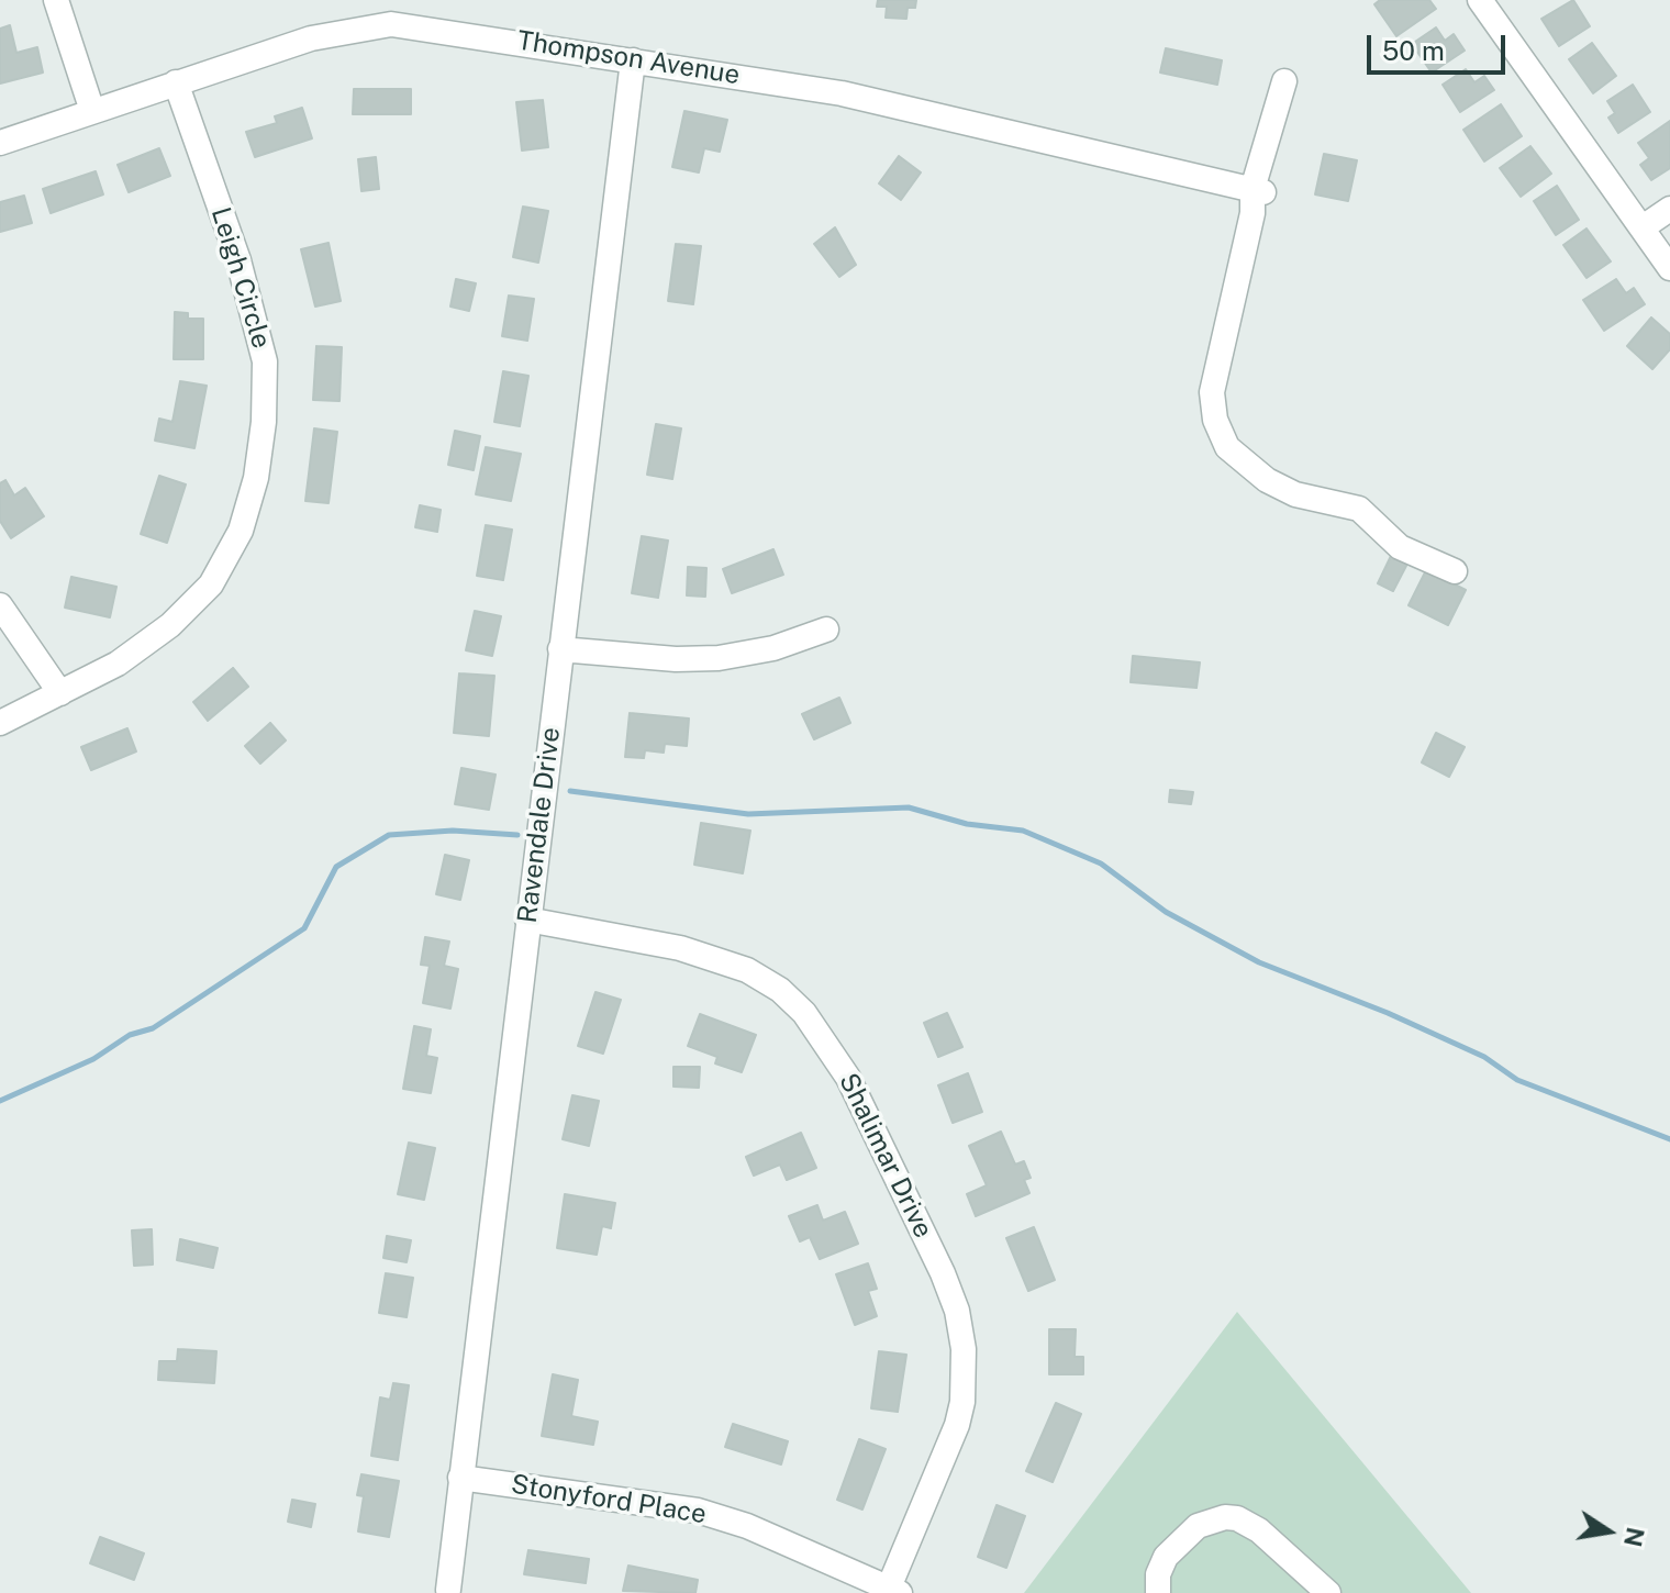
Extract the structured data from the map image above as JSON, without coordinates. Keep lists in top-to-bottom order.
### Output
{
  "streets": {
    "street": [
      "Thompson Avenue",
      "Leigh Circle",
      "Ravendale Drive",
      "Shalimar Drive",
      "Stonyford Place"
    ]
  },
  "crossings": [
    ["Thompson Avenue", "Leigh Circle"],
    ["Thompson Avenue", "Ravendale Drive"],
    ["Ravendale Drive", "Shalimar Drive"],
    ["Ravendale Drive", "Stonyford Place"],
    ["Shalimar Drive", "Stonyford Place"]
  ],
  "scale_bar": "50 m",
  "north": "right"
}
